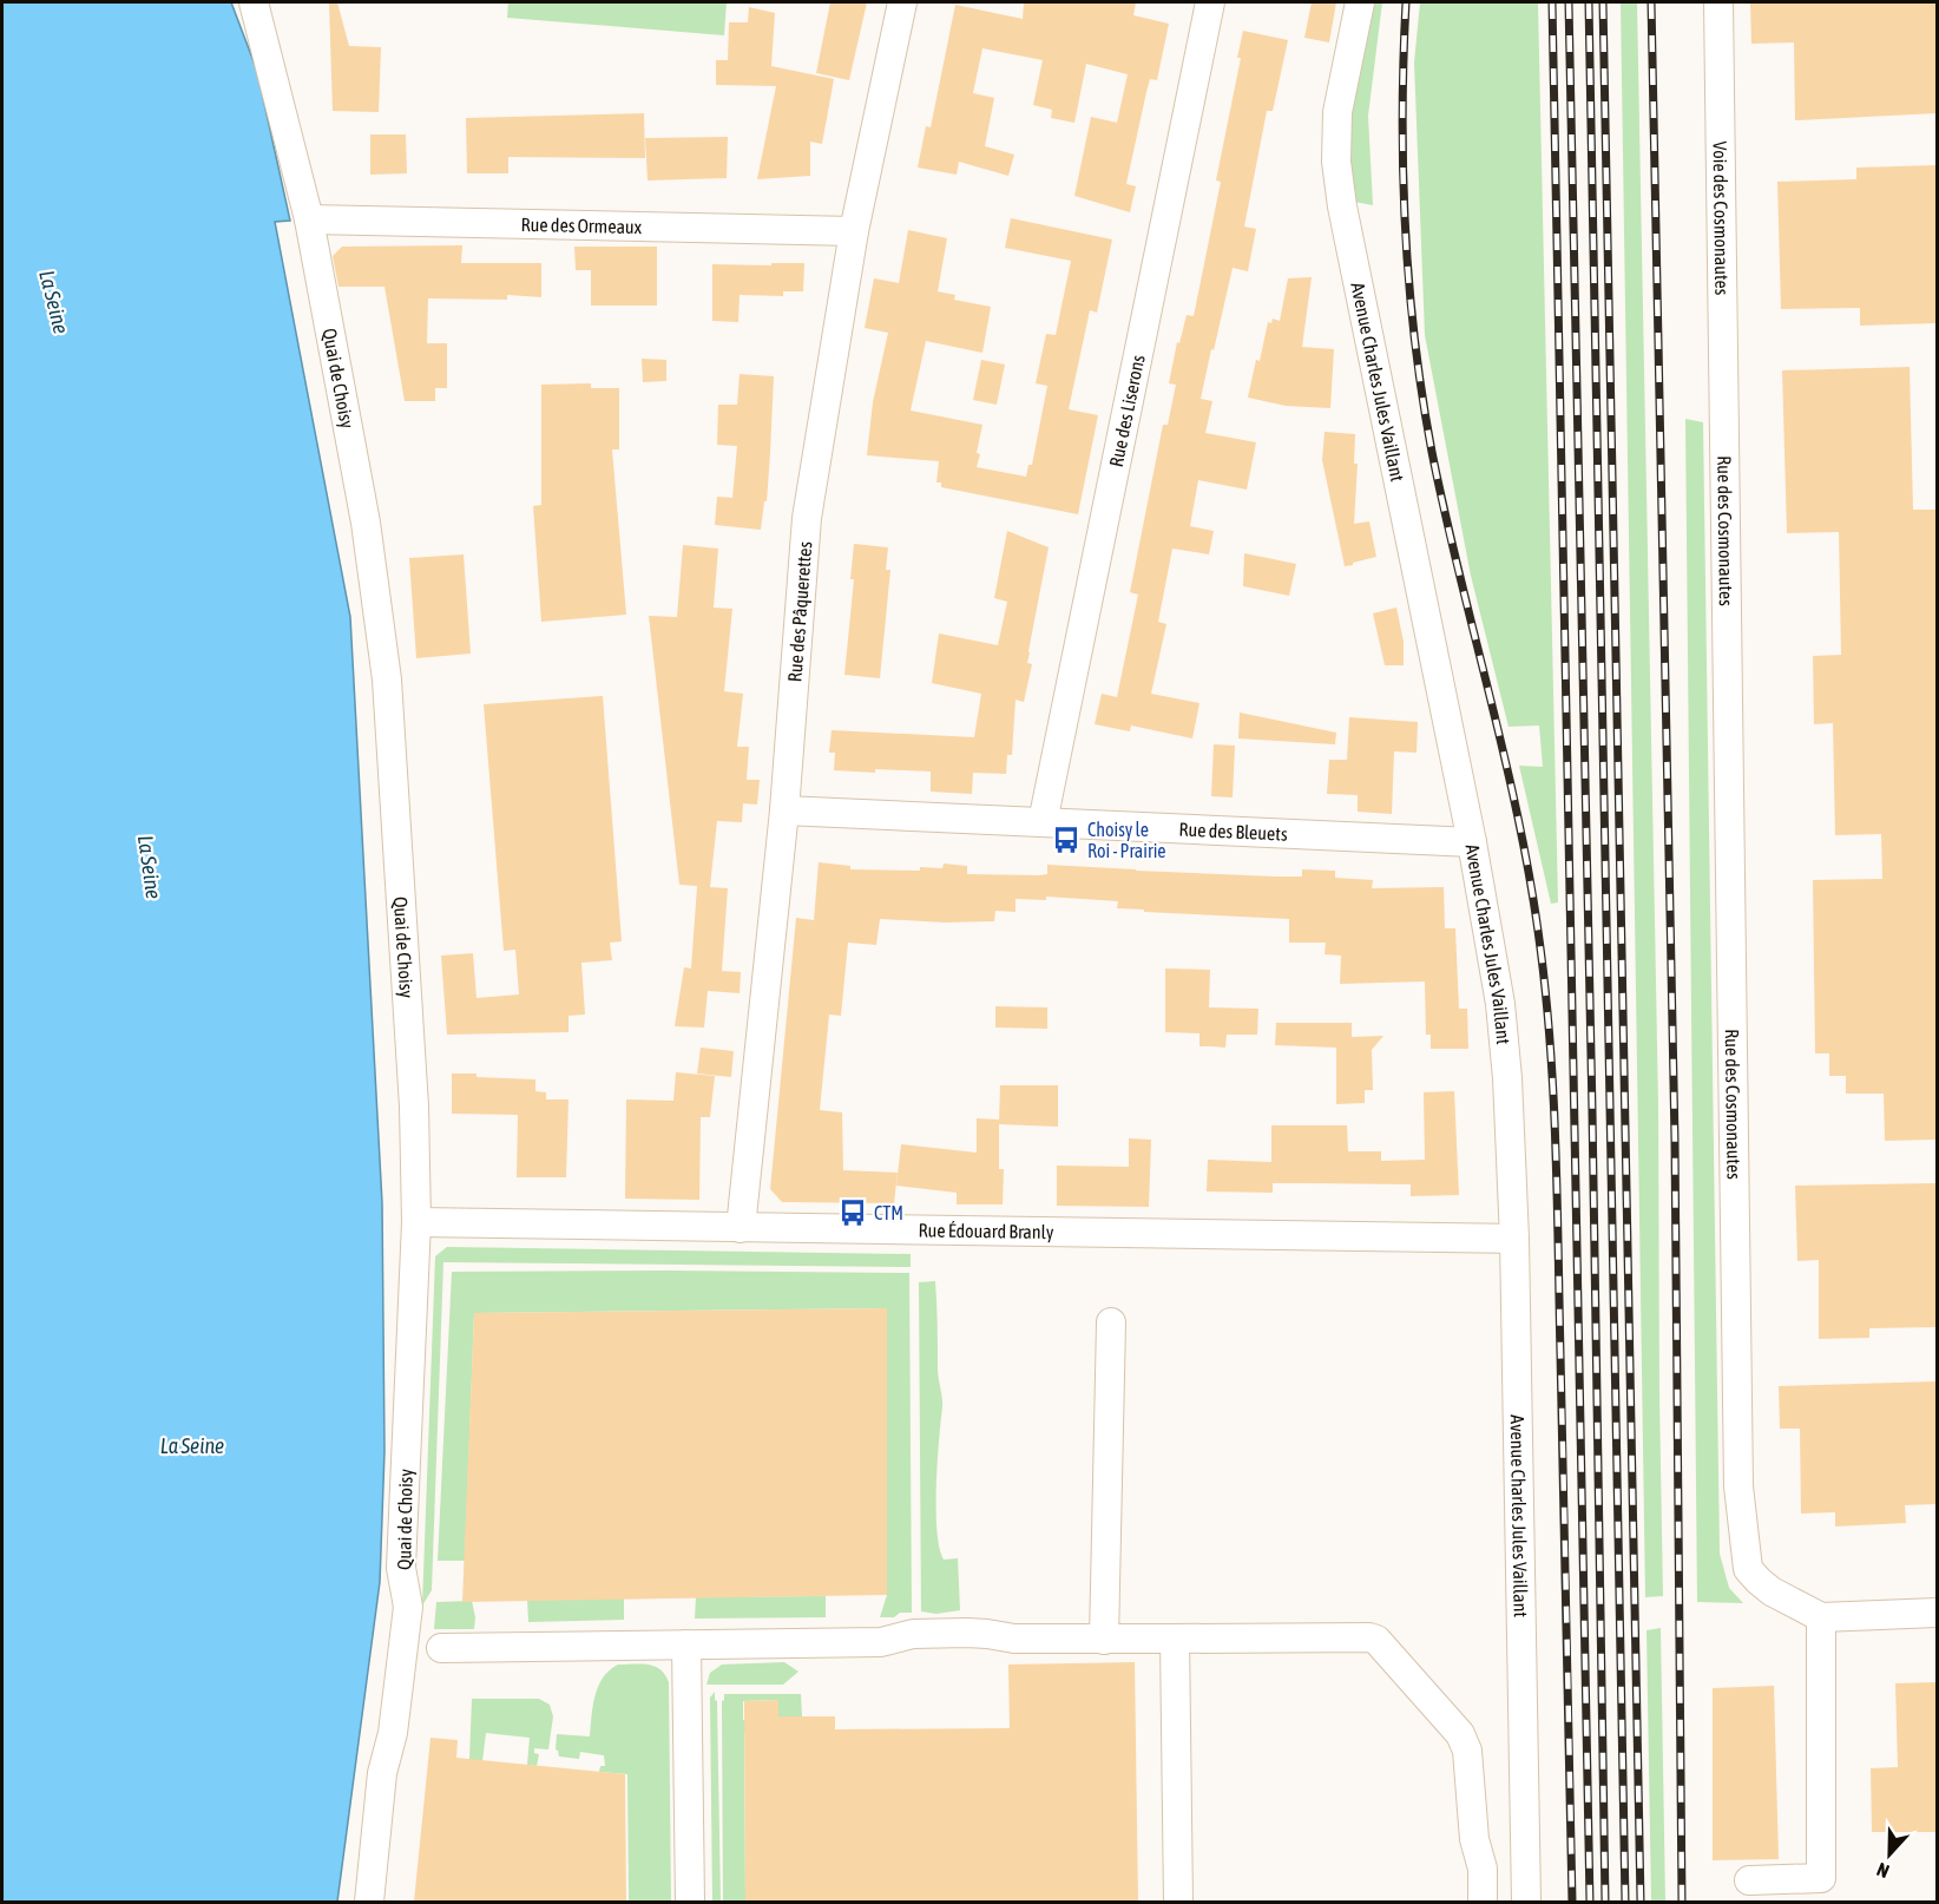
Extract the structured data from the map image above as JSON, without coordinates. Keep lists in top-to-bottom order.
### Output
{
  "streets": {
    "street": [
      "Voie des Cosmonautes",
      "Rue des Ormeaux",
      "Quai de Choisy",
      "Avenue Charles Jules Vaillant",
      "Rue des Liserons",
      "Rue des Cosmonautes",
      "Rue des Pâquerettes",
      "Rue des Bleuets",
      "Rue Édouard Branly"
    ]
  },
  "crossings": [
    ["Voie des Cosmonautes", "Rue des Cosmonautes"],
    ["Rue des Ormeaux", "Quai de Choisy"],
    ["Rue des Ormeaux", "Rue des Pâquerettes"],
    ["Quai de Choisy", "Rue Édouard Branly"],
    ["Avenue Charles Jules Vaillant", "Rue des Bleuets"],
    ["Avenue Charles Jules Vaillant", "Rue Édouard Branly"],
    ["Rue des Liserons", "Rue des Bleuets"],
    ["Rue des Pâquerettes", "Rue des Bleuets"],
    ["Rue des Pâquerettes", "Rue Édouard Branly"]
  ],
  "water": ["La Seine"],
  "places": {
    "bus stop": ["Choisy le Roi - Prairie", "CTM"]
  },
  "north": "bottom"
}
